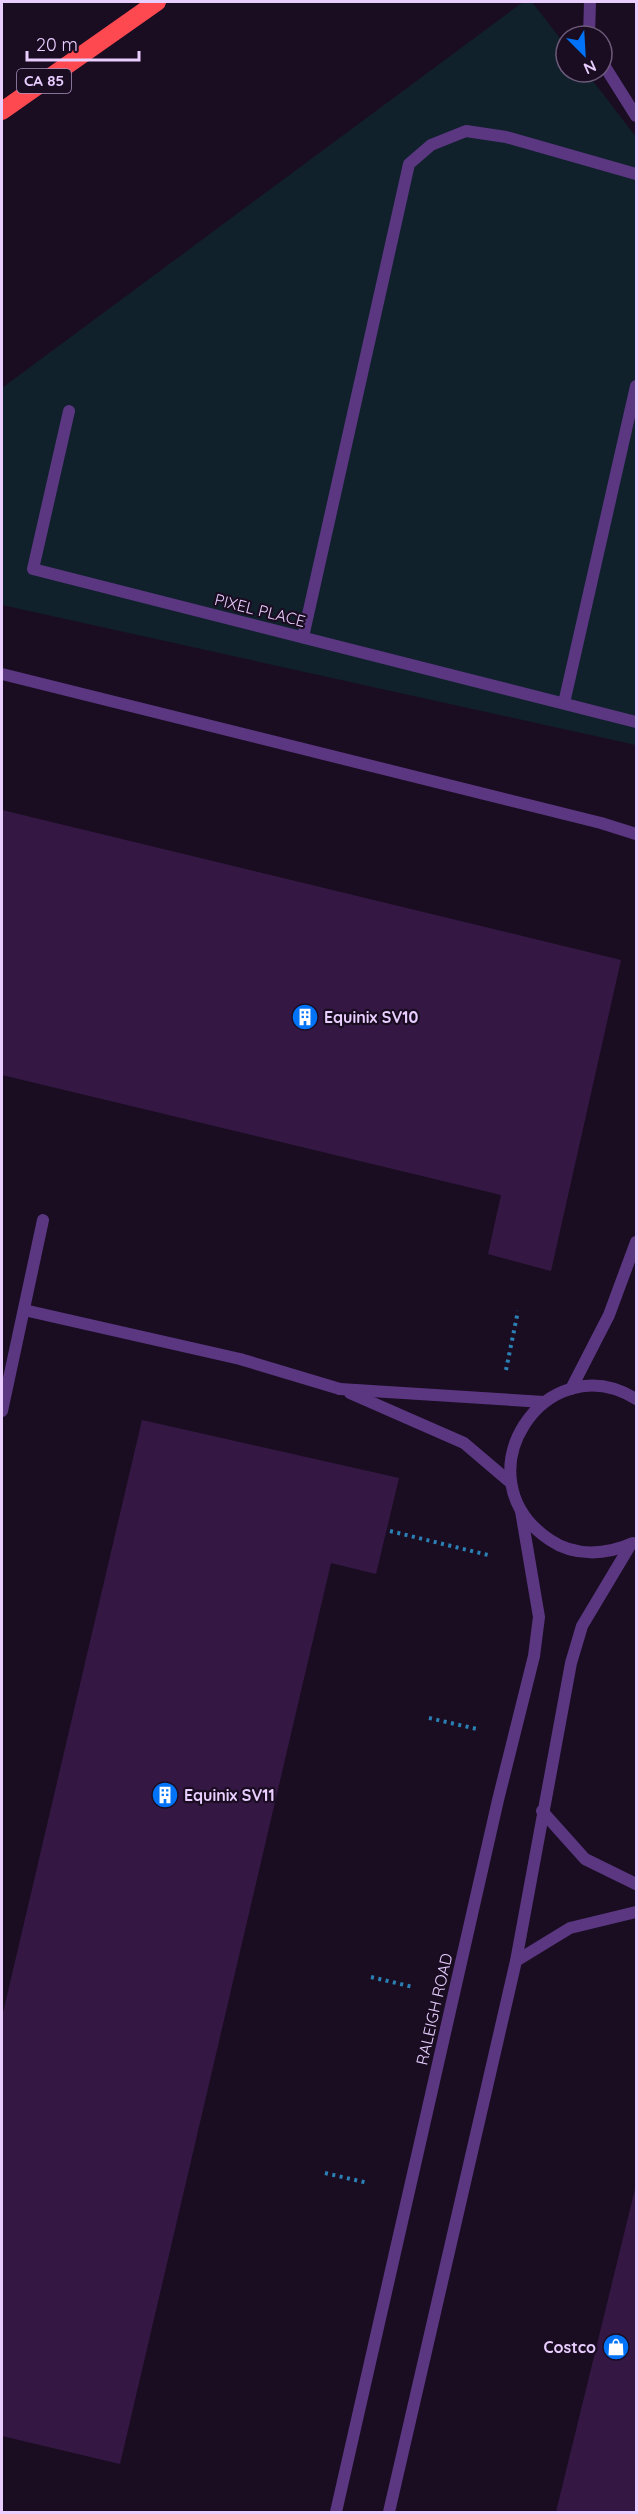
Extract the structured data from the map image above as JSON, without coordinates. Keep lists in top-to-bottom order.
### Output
{
  "streets": {
    "highway": ["CA 85"],
    "street": ["PIXEL PLACE", "RALEIGH ROAD"]
  },
  "places": {
    "building": ["Equinix SV10", "Equinix SV11"],
    "shop": ["Costco"]
  },
  "scale_bar": "20 m",
  "north": "bottom right"
}
